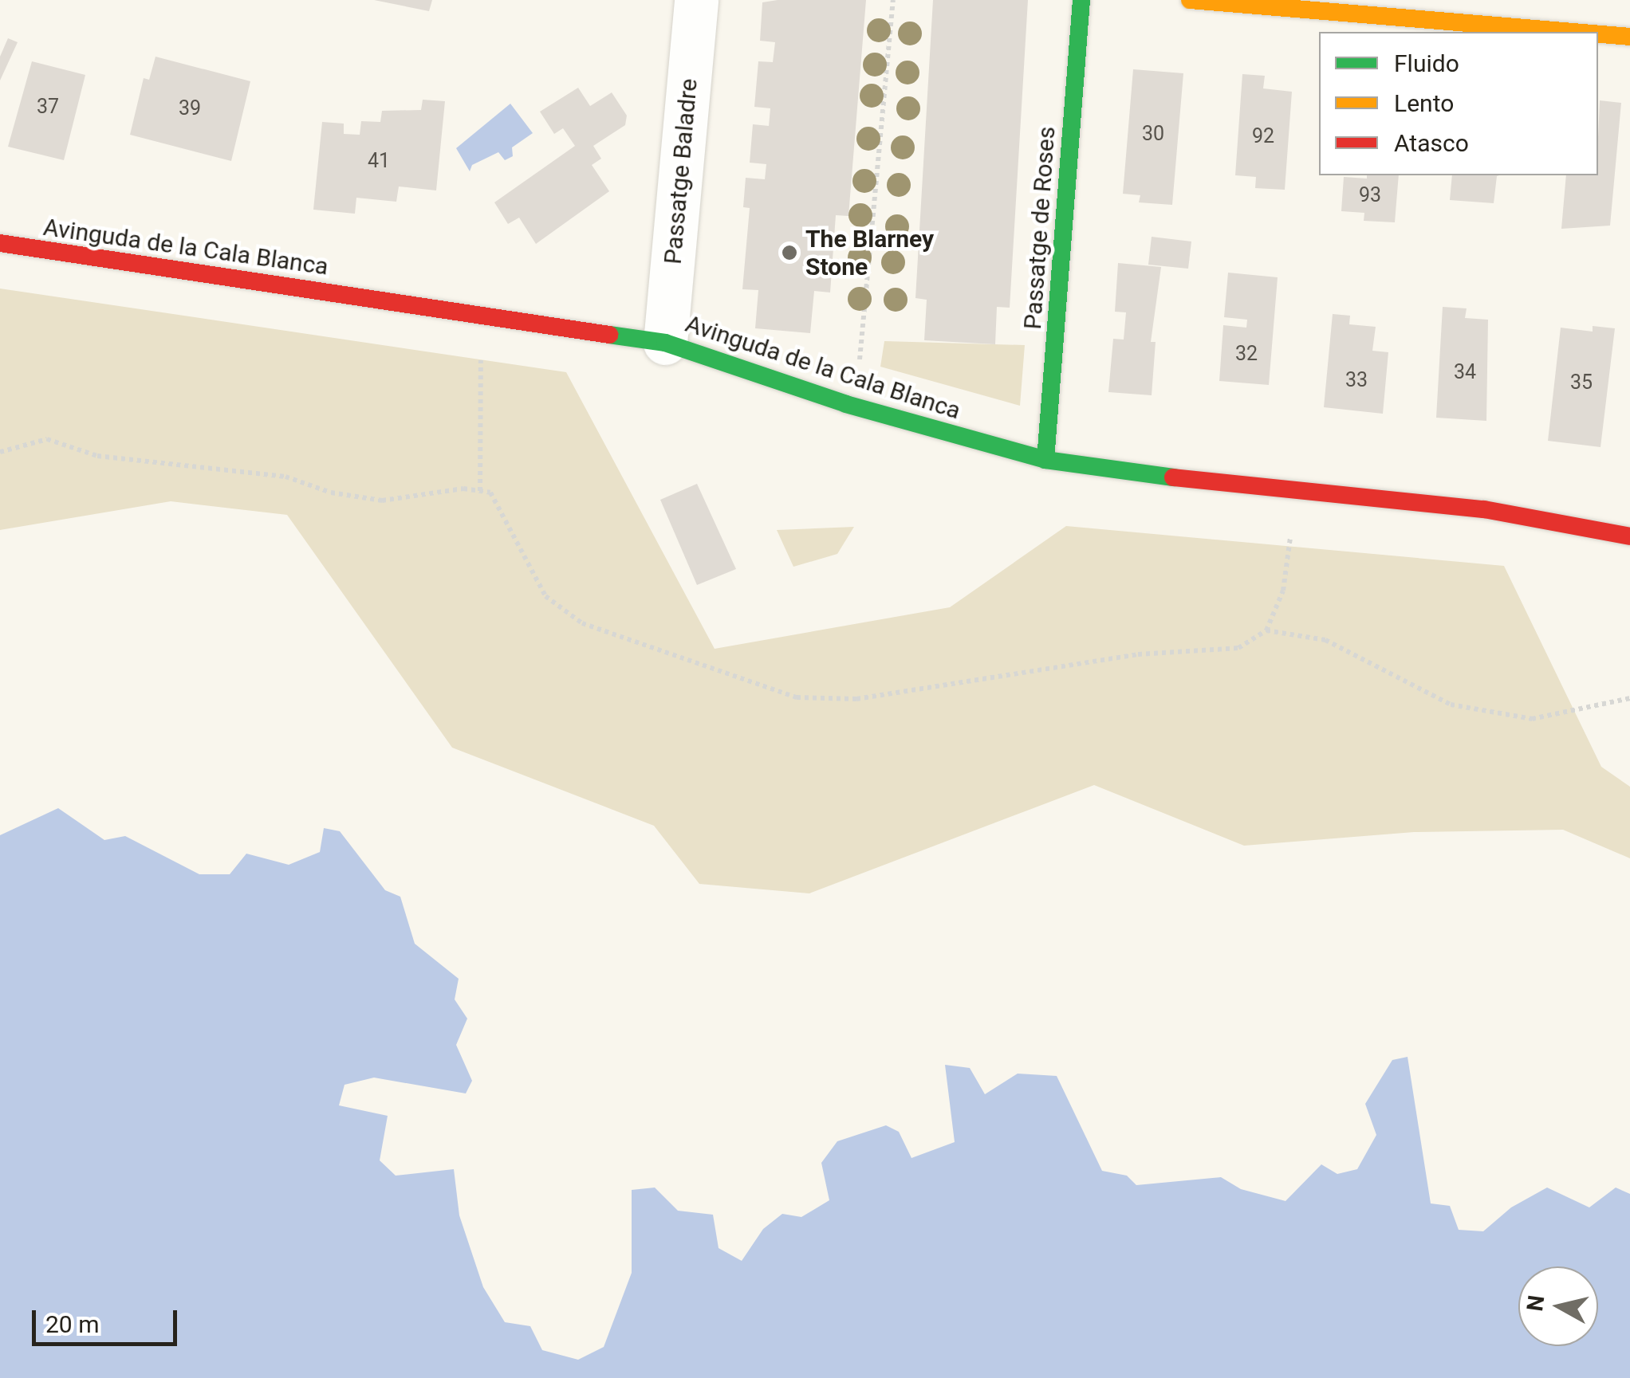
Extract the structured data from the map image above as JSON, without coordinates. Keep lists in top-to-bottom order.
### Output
{
  "streets": {
    "street": ["Passatge Baladre", "Passatge de Roses", "Avinguda de la Cala Blanca"]
  },
  "crossings": [
    ["Passatge Baladre", "Avinguda de la Cala Blanca"],
    ["Passatge de Roses", "Avinguda de la Cala Blanca"]
  ],
  "places": ["The Blarney Stone"],
  "house_numbers": [
    "37",
    "39",
    "30",
    "92",
    "41",
    "93",
    "32",
    "34",
    "33",
    "35"
  ],
  "legend": ["Fluido", "Lento", "Atasco"],
  "scale_bar": "20 m",
  "north": "left"
}
